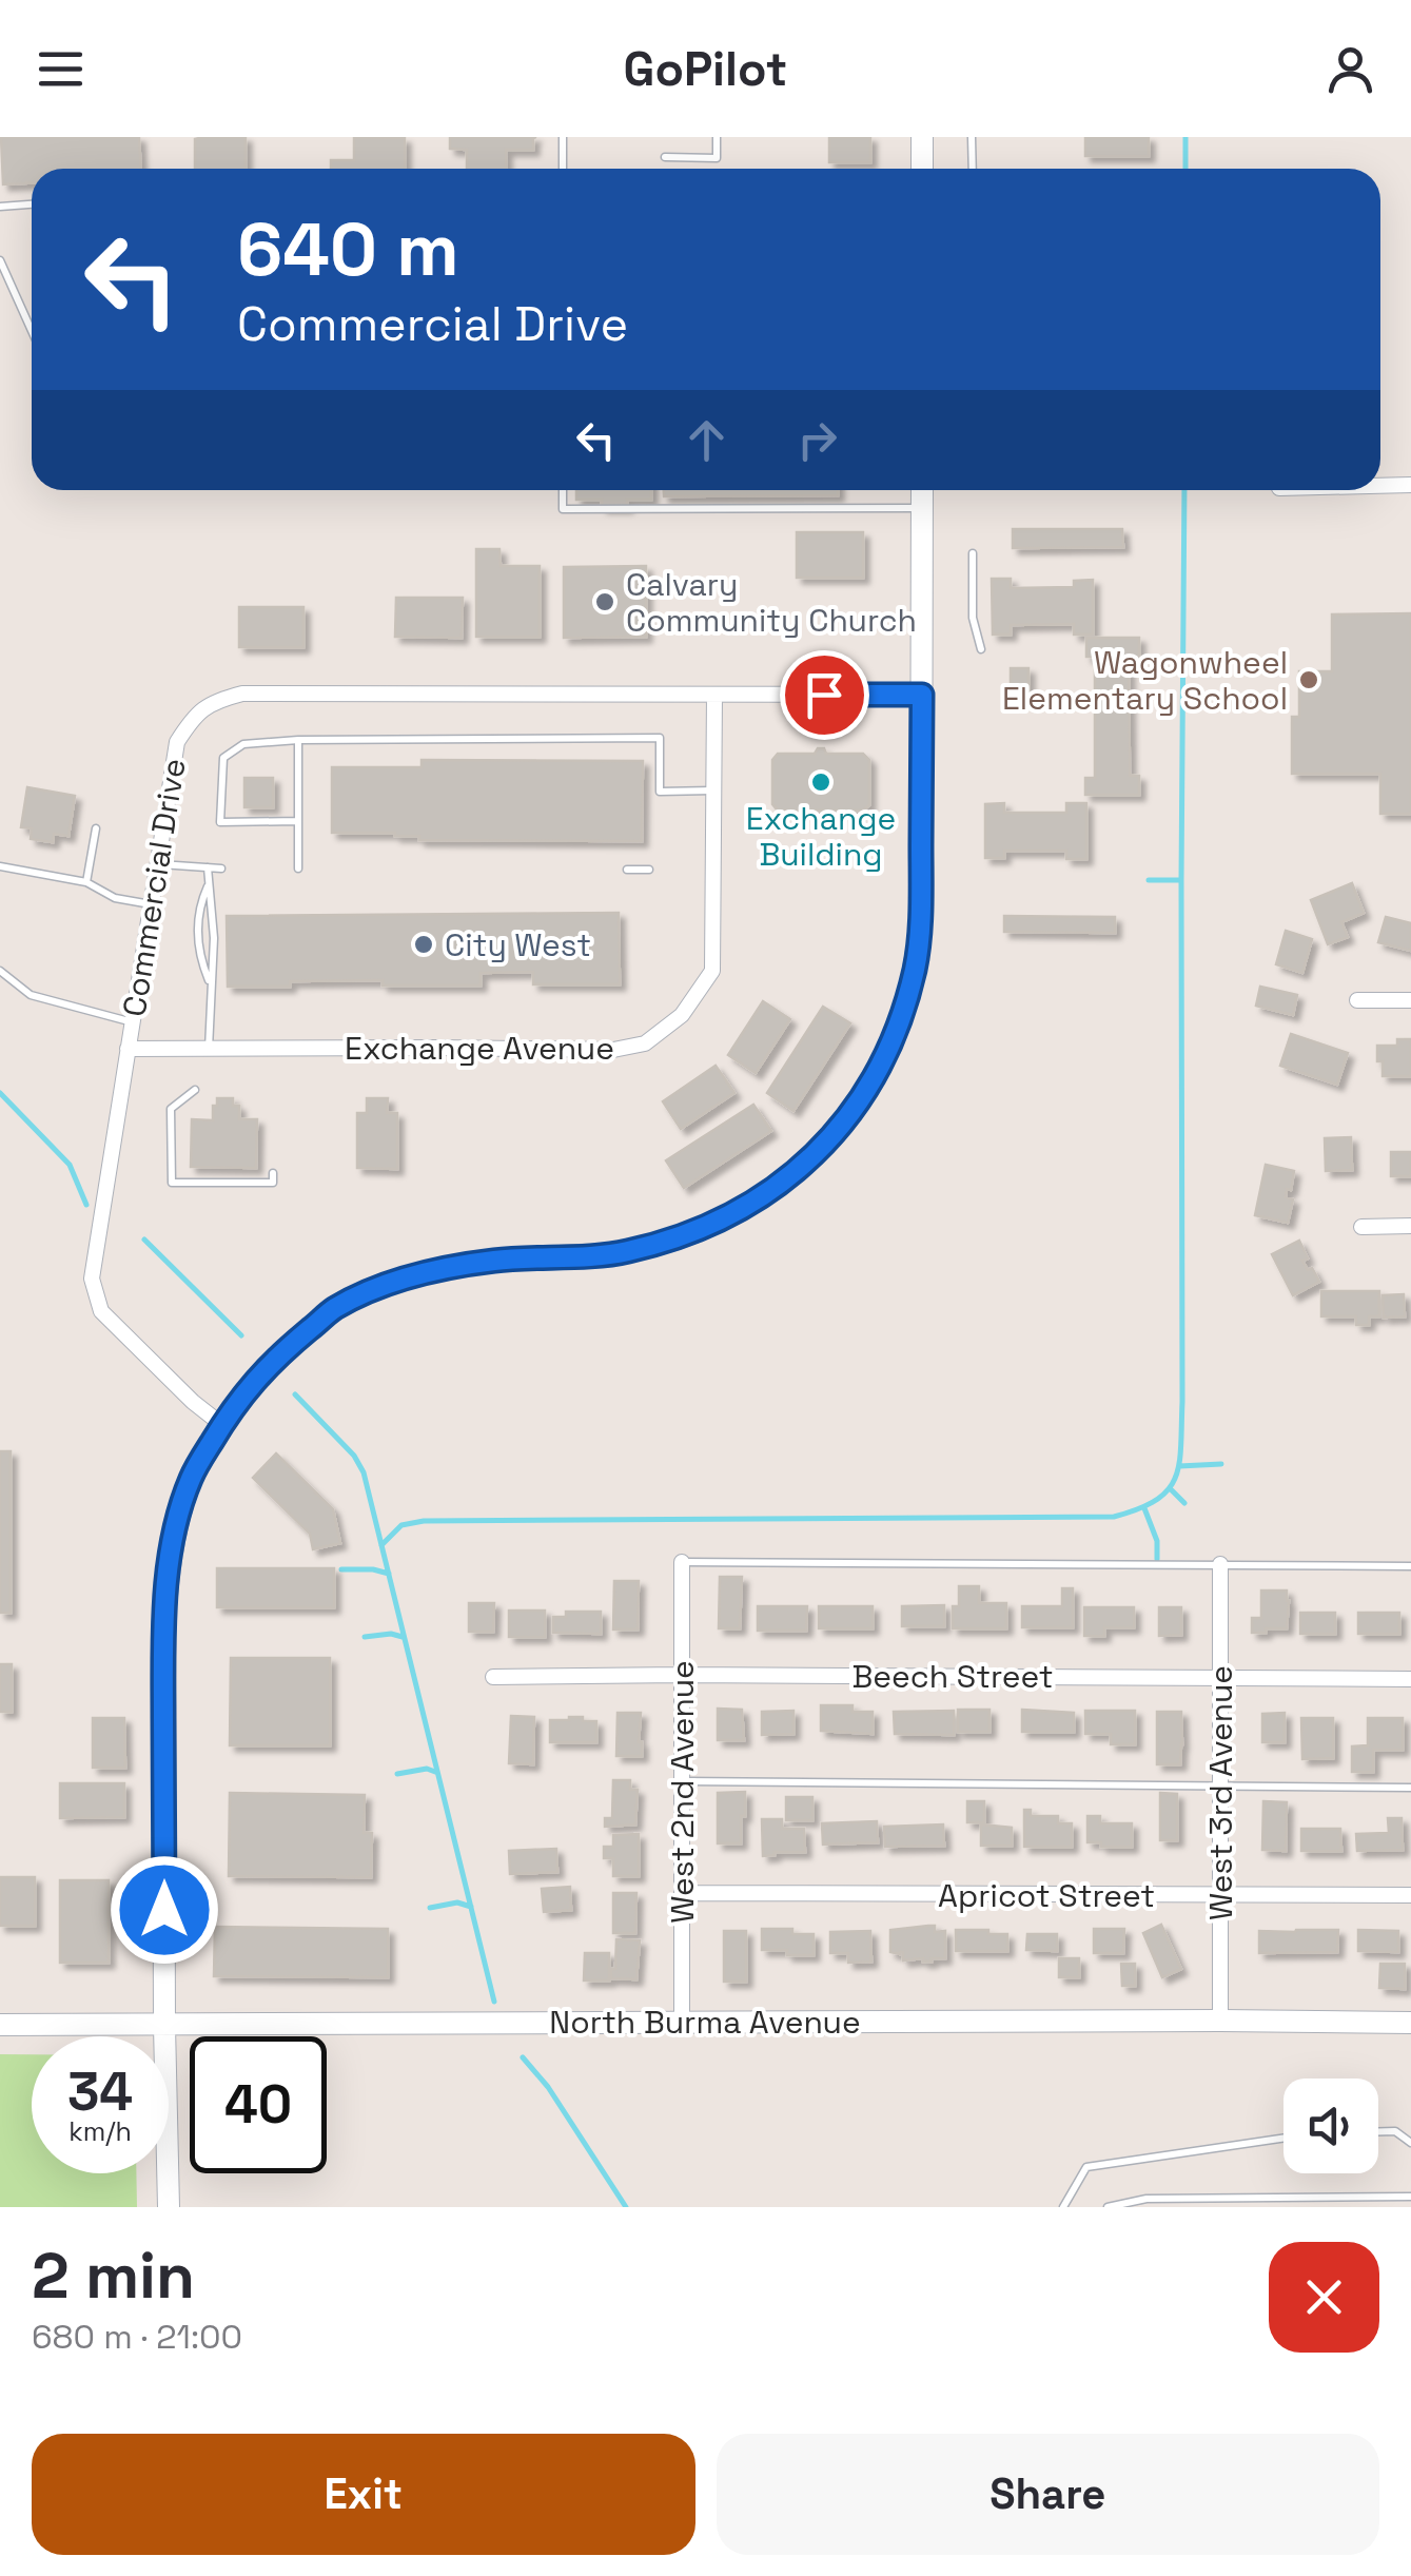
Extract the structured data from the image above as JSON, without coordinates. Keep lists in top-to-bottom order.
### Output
{
  "streets": {
    "street": [
      "Commercial Drive",
      "Exchange Avenue",
      "Beech Street",
      "West 2nd Avenue",
      "West 3rd Avenue",
      "Apricot Street",
      "North Burma Avenue"
    ]
  },
  "crossings": [
    ["Commercial Drive", "Exchange Avenue"],
    ["Beech Street", "West 2nd Avenue"],
    ["Beech Street", "West 3rd Avenue"],
    ["West 2nd Avenue", "Apricot Street"],
    ["West 2nd Avenue", "North Burma Avenue"],
    ["West 3rd Avenue", "Apricot Street"],
    ["West 3rd Avenue", "North Burma Avenue"]
  ],
  "places": [
    "Calvary Community Church",
    "Wagonwheel Elementary School",
    "Exchange Building",
    "City West"
  ],
  "page": {
    "header": "GoPilot",
    "turn": ["640 m", "Commercial Drive"],
    "speed": "34 km/h",
    "limit": "40",
    "heading": ["2 min", "680 m · 21:00"],
    "buttons": ["Exit", "Share"]
  }
}
